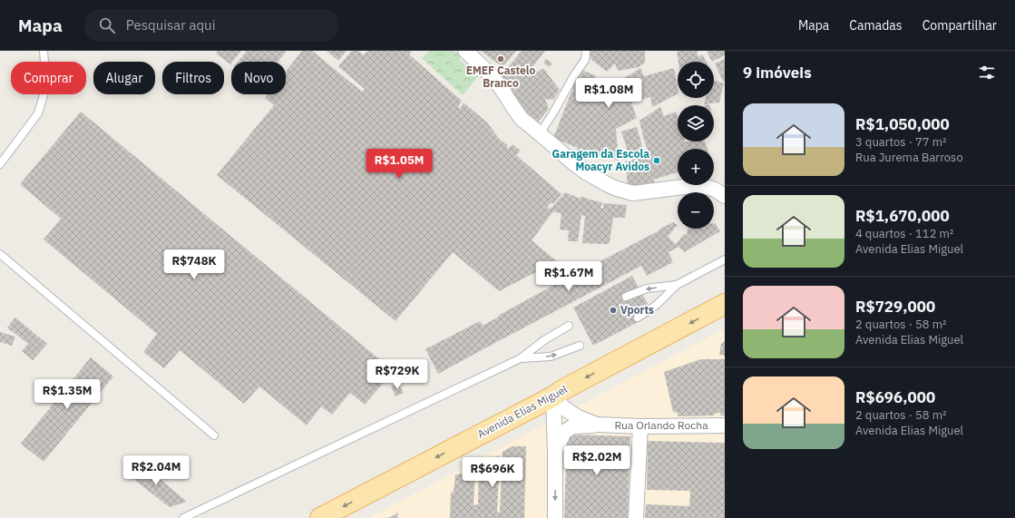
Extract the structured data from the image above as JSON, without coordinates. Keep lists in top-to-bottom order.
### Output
{
  "streets": {
    "main road": ["Avenida Elias Miguel"],
    "street": ["Rua Orlando Rocha"]
  },
  "crossings": [
    ["Avenida Elias Miguel", "Rua Orlando Rocha"]
  ],
  "one_way": ["Avenida Elias Miguel"],
  "places": ["EMEF Castelo Branco", "Garagem da Escola Moacyr Avidos", "Vports"],
  "page": {
    "header": "Mapa",
    "search": "Pesquisar aqui",
    "nav": ["Mapa", "Camadas", "Compartilhar"],
    "heading": "9 imóveis",
    "map_buttons": ["+", "−"],
    "chip": [
      "Comprar",
      "Alugar",
      "Filtros",
      "Novo"
    ],
    "price": [
      "R$1.08M",
      "R$1.05M",
      "R$748K",
      "R$1.67M",
      "R$729K",
      "R$1.35M",
      "R$2.02M",
      "R$2.04M",
      "R$696K"
    ],
    "list": [
      {
        "name": "R$1,050,000",
        "note": "3 quartos · 77 m² · Rua Jurema Barroso"
      },
      {
        "name": "R$1,670,000",
        "note": "4 quartos · 112 m² · Avenida Elias Miguel"
      },
      {
        "name": "R$729,000",
        "note": "2 quartos · 58 m² · Avenida Elias Miguel"
      },
      {
        "name": "R$696,000",
        "note": "2 quartos · 58 m² · Avenida Elias Miguel"
      }
    ]
  }
}
